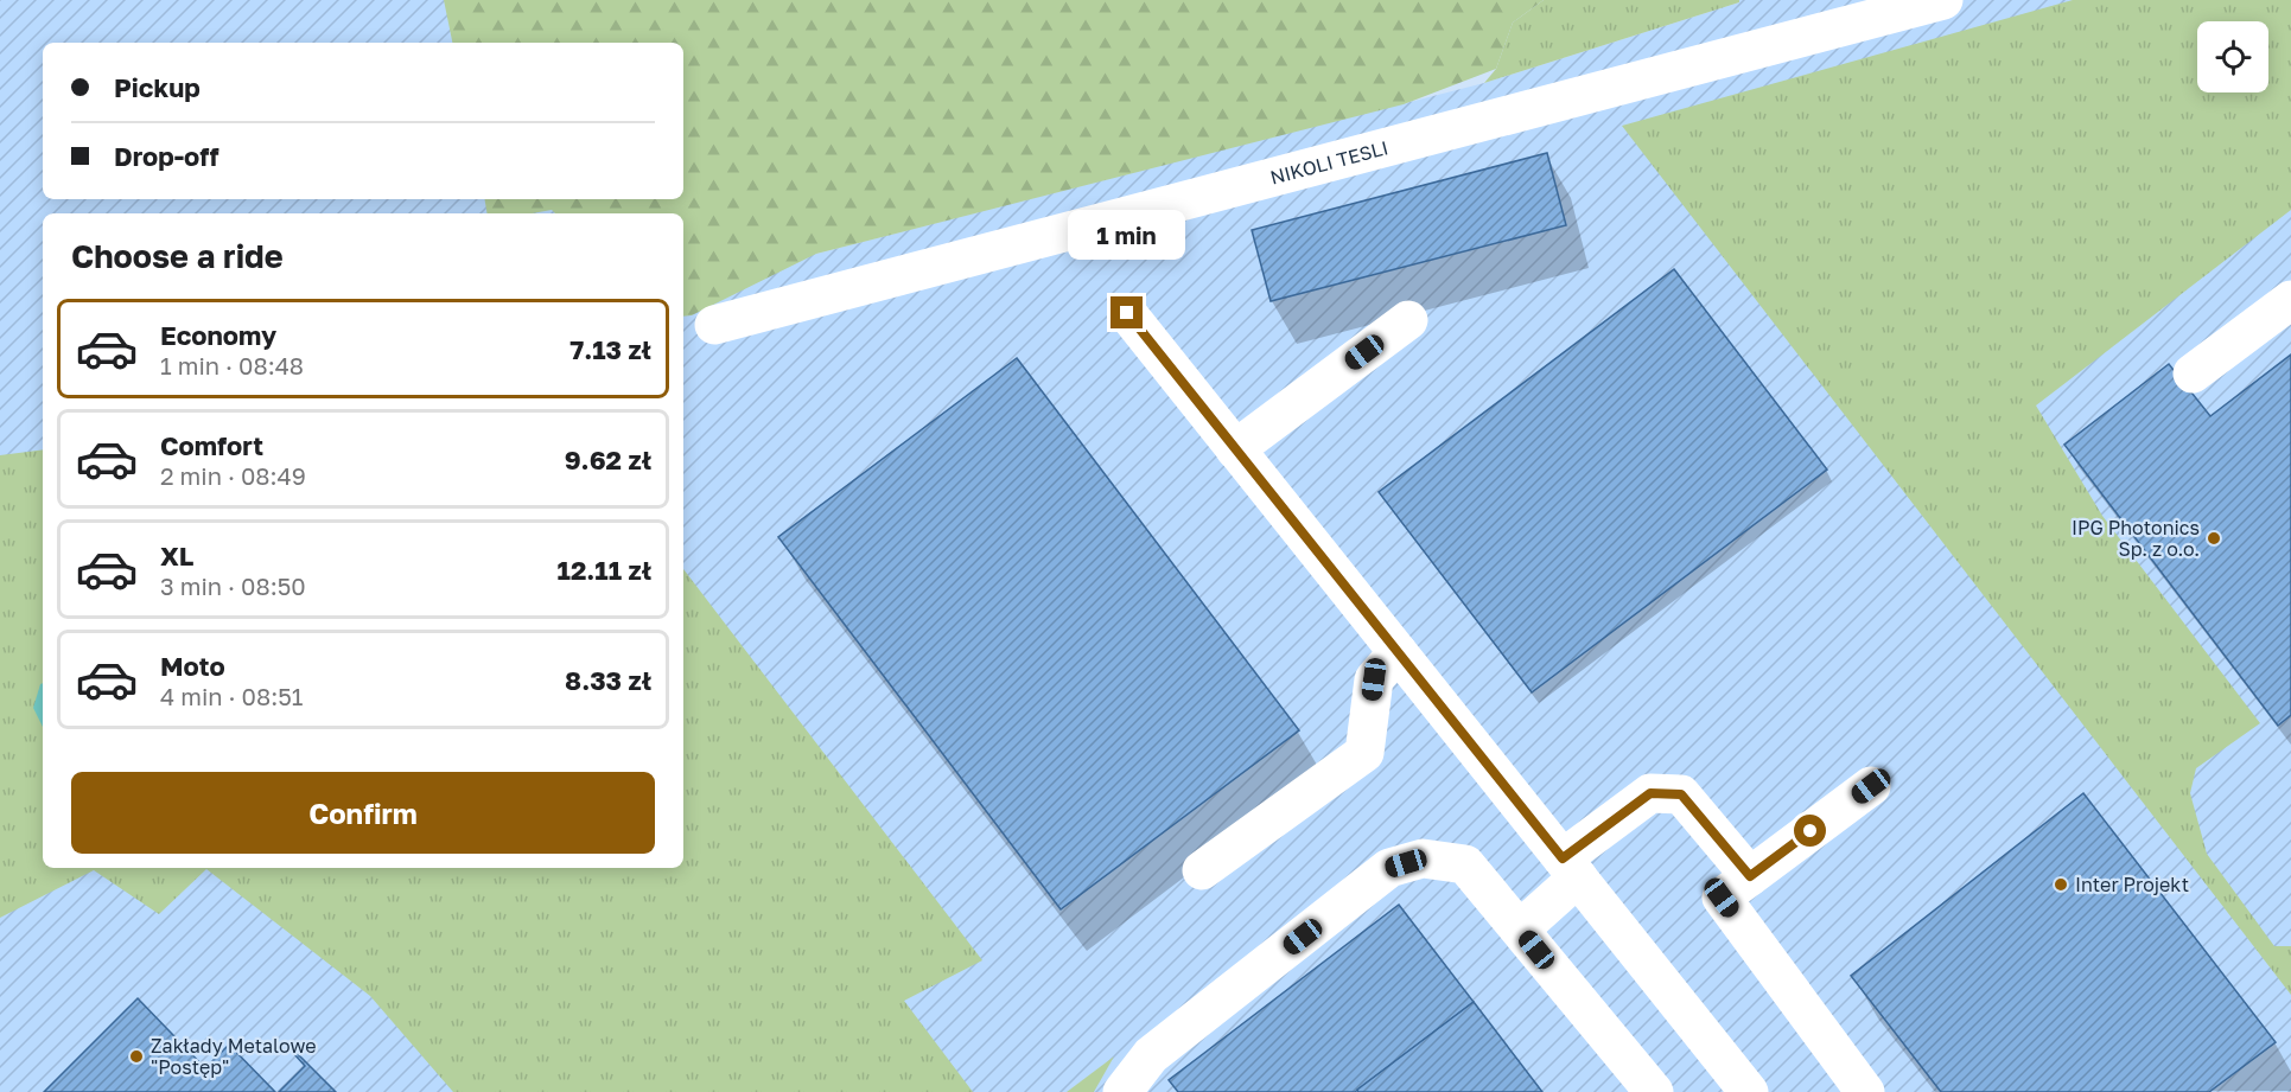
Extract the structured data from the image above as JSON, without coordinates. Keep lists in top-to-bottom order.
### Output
{
  "streets": {
    "lane": ["NIKOLI TESLI"]
  },
  "places": ["IPG Photonics Sp. z o.o.", "Inter Projekt", "Zakłady Metalowe \"Postęp\""],
  "page": {
    "banner": ["Pickup", "Drop-off"],
    "bubble": "1 min",
    "heading": "Choose a ride",
    "list": [
      {
        "name": "Economy",
        "note": "1 min · 08:48",
        "value": "7.13 zł"
      },
      {
        "name": "Comfort",
        "note": "2 min · 08:49",
        "value": "9.62 zł"
      },
      {
        "name": "XL",
        "note": "3 min · 08:50",
        "value": "12.11 zł"
      },
      {
        "name": "Moto",
        "note": "4 min · 08:51",
        "value": "8.33 zł"
      }
    ],
    "buttons": "Confirm"
  }
}
